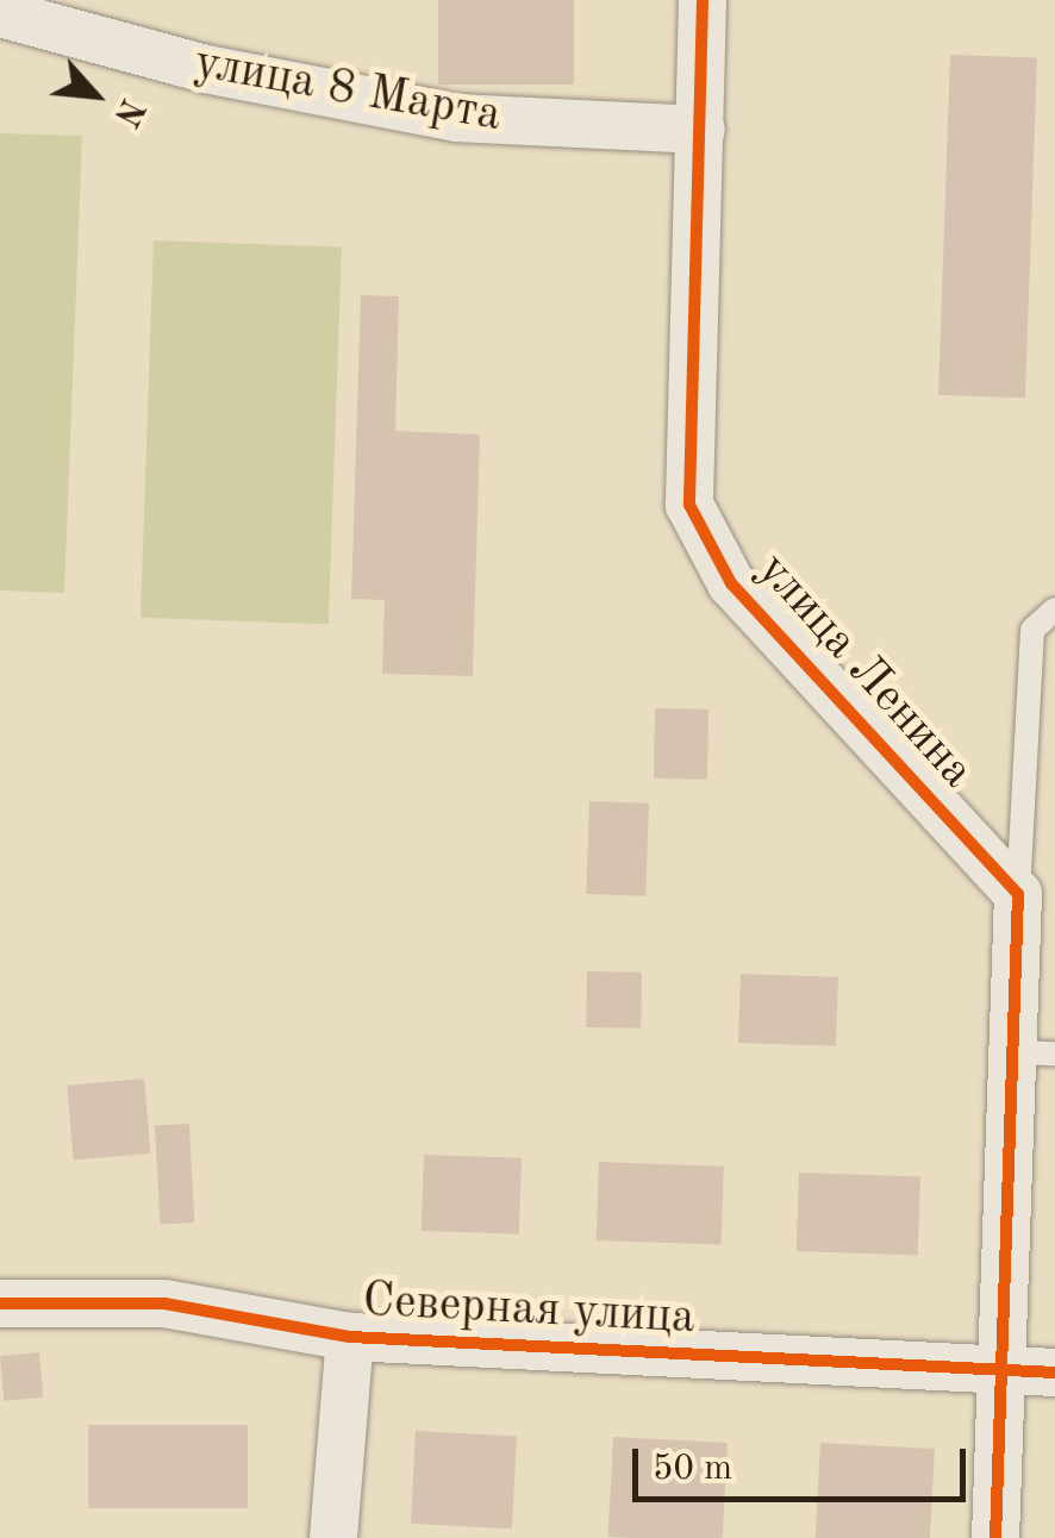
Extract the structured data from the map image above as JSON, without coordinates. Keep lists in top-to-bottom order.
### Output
{
  "streets": {
    "street": ["улица 8 Марта", "улица Ленина", "Северная улица"]
  },
  "crossings": [
    ["улица 8 Марта", "улица Ленина"]
  ],
  "scale_bar": "50 m",
  "north": "bottom right"
}
